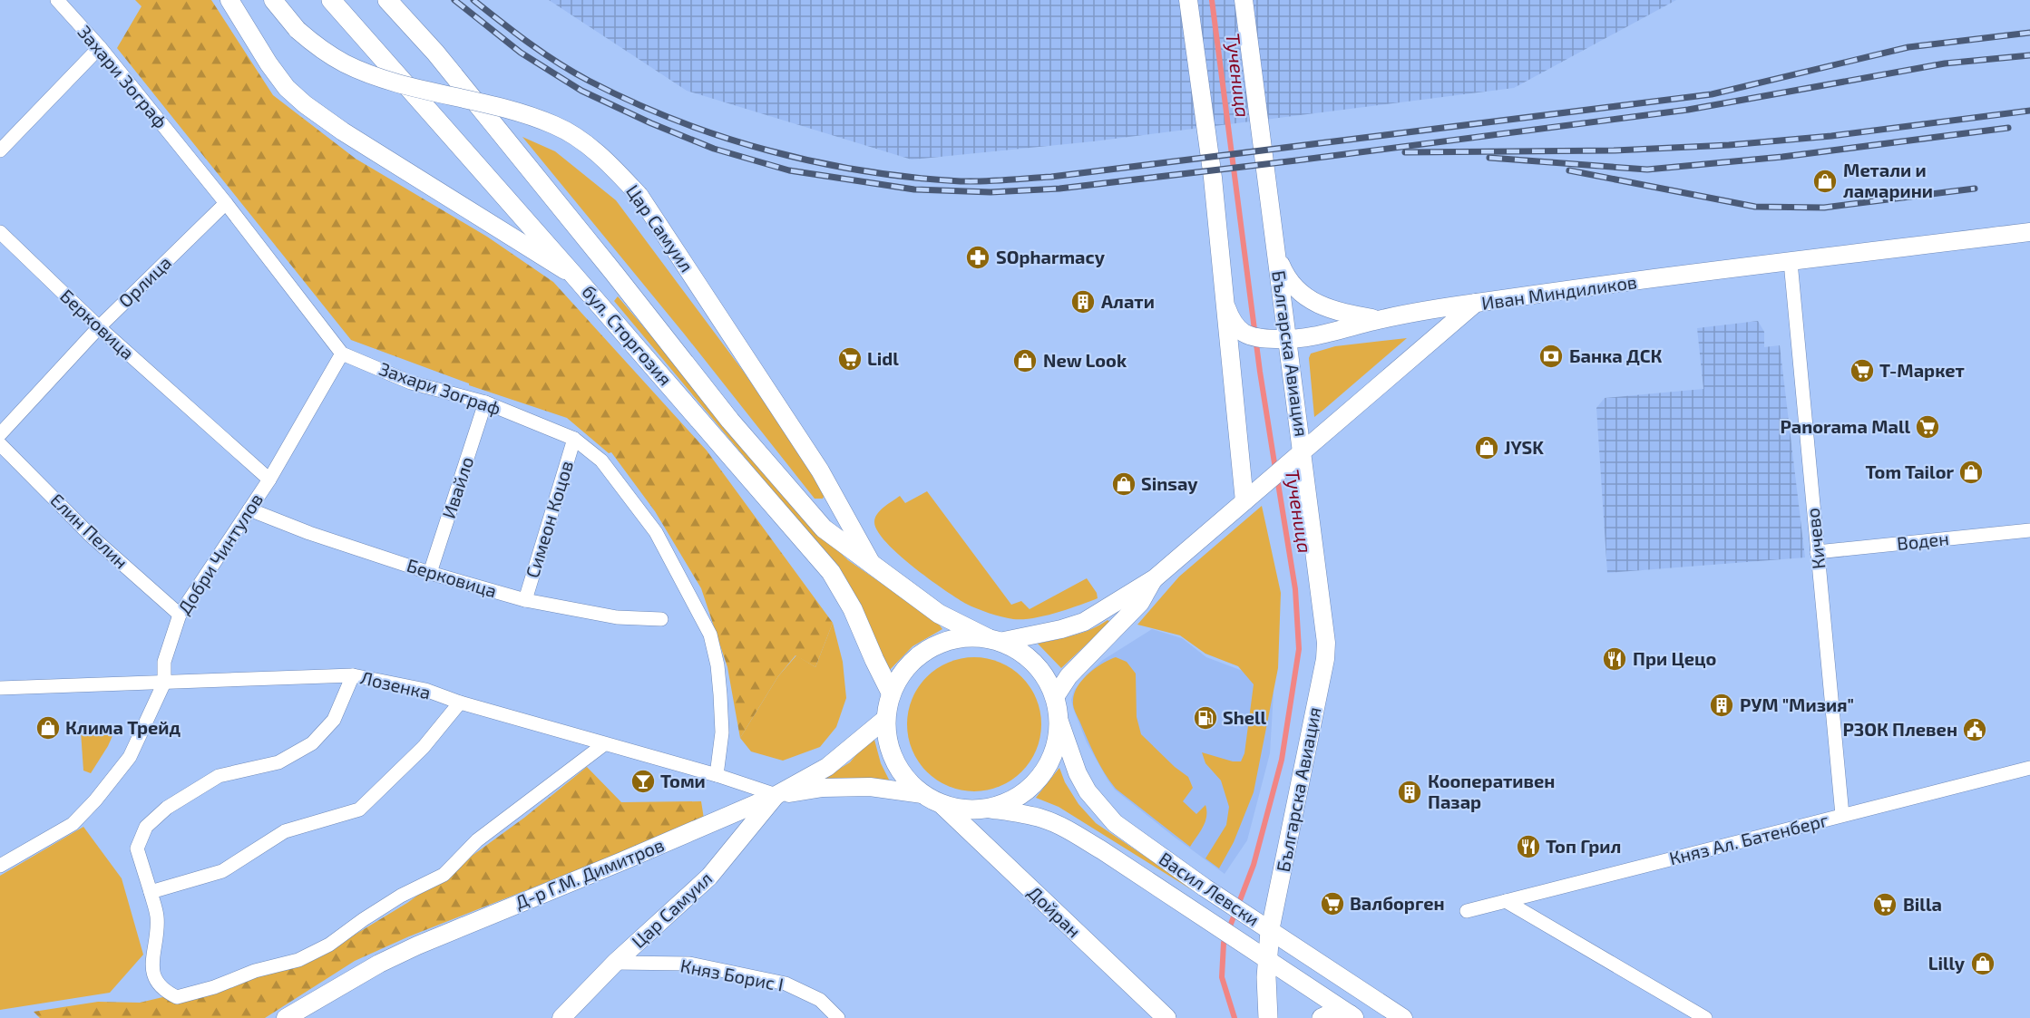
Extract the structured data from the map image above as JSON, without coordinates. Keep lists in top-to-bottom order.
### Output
{
  "streets": {
    "main road": ["бул. Сторгозия", "Дойран"],
    "street": [
      "Захари Зограф",
      "Цар Самуил",
      "Орлица",
      "Иван Миндиликов",
      "Берковица",
      "Българска Авиация",
      "Ивайло",
      "Симеон Коцов",
      "Елин Пелин",
      "Кичево",
      "Воден",
      "Добри Чинтулов",
      "Лозенка",
      "Княз Ал. Батенберг",
      "Д-р Г.М. Димитров",
      "Васил Левски",
      "Княз Борис I"
    ]
  },
  "crossings": [
    ["Захари Зограф", "Орлица"],
    ["Захари Зограф", "Ивайло"],
    ["Захари Зограф", "Симеон Коцов"],
    ["Захари Зограф", "Добри Чинтулов"],
    ["Захари Зограф", "Лозенка"],
    ["Цар Самуил", "бул. Сторгозия"],
    ["Цар Самуил", "Лозенка"],
    ["Цар Самуил", "Д-р Г.М. Димитров"],
    ["Цар Самуил", "Княз Борис I"],
    ["Орлица", "Берковица"],
    ["Иван Миндиликов", "бул. Сторгозия"],
    ["Иван Миндиликов", "Българска Авиация"],
    ["Иван Миндиликов", "Кичево"],
    ["Иван Миндиликов", "Д-р Г.М. Димитров"],
    ["Иван Миндиликов", "Васил Левски"],
    ["Иван Миндиликов", "Дойран"],
    ["Берковица", "Ивайло"],
    ["Берковица", "Симеон Коцов"],
    ["Берковица", "Добри Чинтулов"],
    ["бул. Сторгозия", "Д-р Г.М. Димитров"],
    ["бул. Сторгозия", "Васил Левски"],
    ["бул. Сторгозия", "Дойран"],
    ["Българска Авиация", "Васил Левски"],
    ["Елин Пелин", "Добри Чинтулов"],
    ["Кичево", "Воден"],
    ["Кичево", "Княз Ал. Батенберг"],
    ["Добри Чинтулов", "Лозенка"],
    ["Лозенка", "Д-р Г.М. Димитров"],
    ["Д-р Г.М. Димитров", "Васил Левски"],
    ["Д-р Г.М. Димитров", "Дойран"],
    ["Васил Левски", "Дойран"]
  ],
  "water": ["Тученица"],
  "places": {
    "shop": [
      "Метали и ламарини",
      "New Look",
      "JYSK",
      "Tom Tailor",
      "Sinsay",
      "Клима Трейд",
      "Lilly"
    ],
    "pharmacy": ["SOpharmacy"],
    "building": ["Алати", "РУМ \"Мизия\"", "Кооперативен Пазар"],
    "bank": ["Банка ДСК"],
    "supermarket": [
      "Lidl",
      "Т-Маркет",
      "Panorama Mall",
      "Валборген",
      "Billa"
    ],
    "restaurant": ["При Цецо", "Топ Грил"],
    "fuel station": ["Shell"],
    "public building": ["РЗОК Плевен"],
    "bar": ["Томи"]
  }
}
